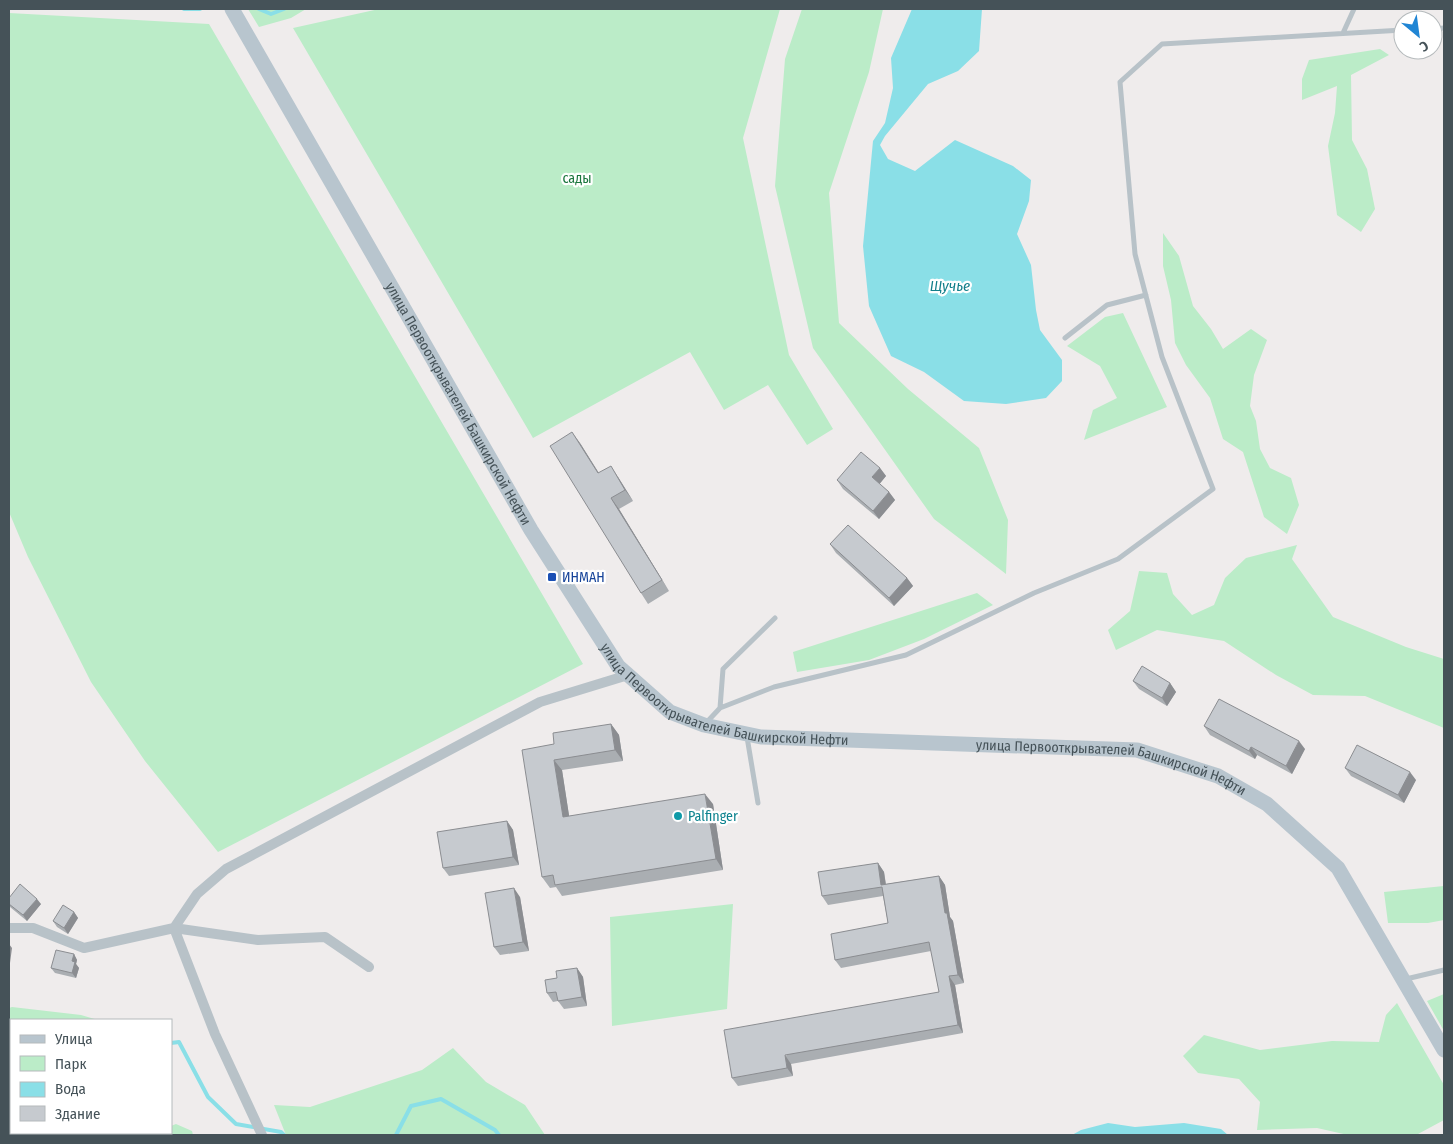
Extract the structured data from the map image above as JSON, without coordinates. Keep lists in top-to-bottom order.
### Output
{
  "streets": {
    "street": ["улица Первооткрывателей Башкирской Нефти"]
  },
  "water": ["Щучье"],
  "parks": ["сады"],
  "places": {
    "transit": ["ИНМАН"],
    "other": ["Palfinger"]
  },
  "legend": [
    "Улица",
    "Парк",
    "Вода",
    "Здание"
  ],
  "north": "bottom right"
}
